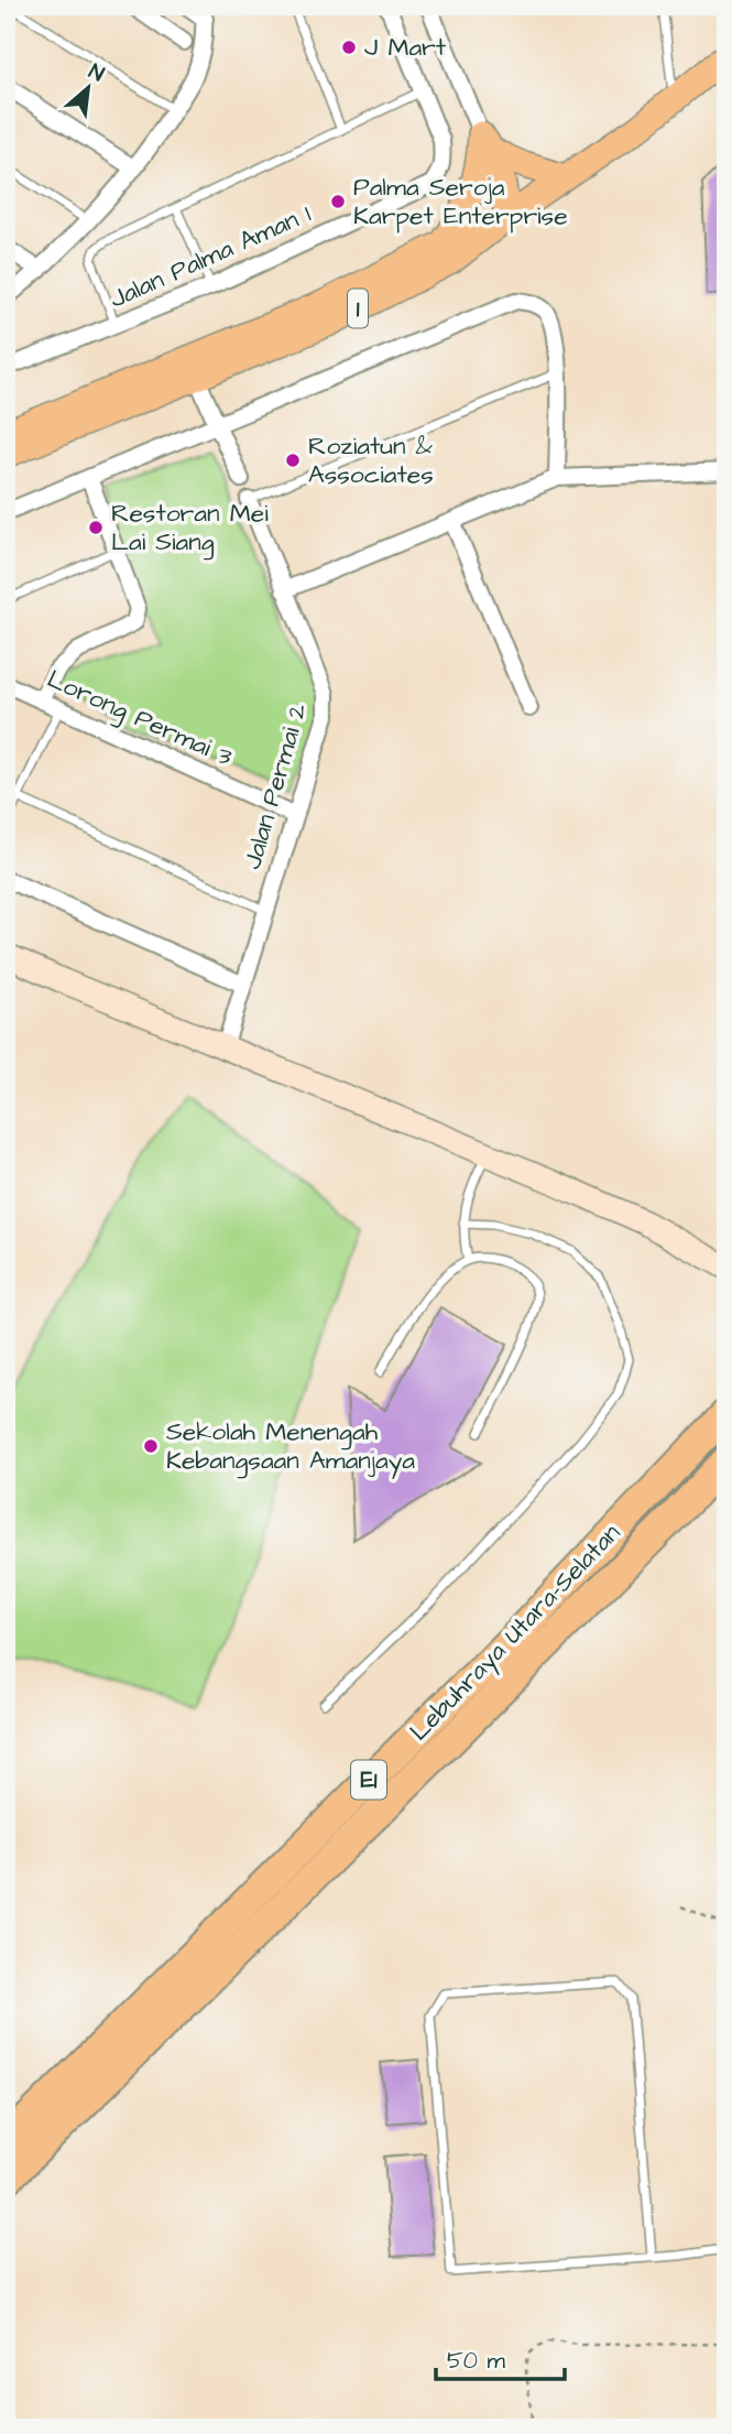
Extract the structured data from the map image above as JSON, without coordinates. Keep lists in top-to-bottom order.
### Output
{
  "streets": {
    "highway": ["Lebuhraya Utara–Selatan", "E1"],
    "main road": ["1"],
    "street": ["Jalan Palma Aman 1", "Lorong Permai 3", "Jalan Permai 2"]
  },
  "crossings": [
    ["Lorong Permai 3", "Jalan Permai 2"]
  ],
  "places": [
    "J Mart",
    "Palma Seroja Karpet Enterprise",
    "Roziatun & Associates",
    "Restoran Mei Lai Siang",
    "Sekolah Menengah Kebangsaan Amanjaya"
  ],
  "scale_bar": "50 m",
  "north": "top right"
}
